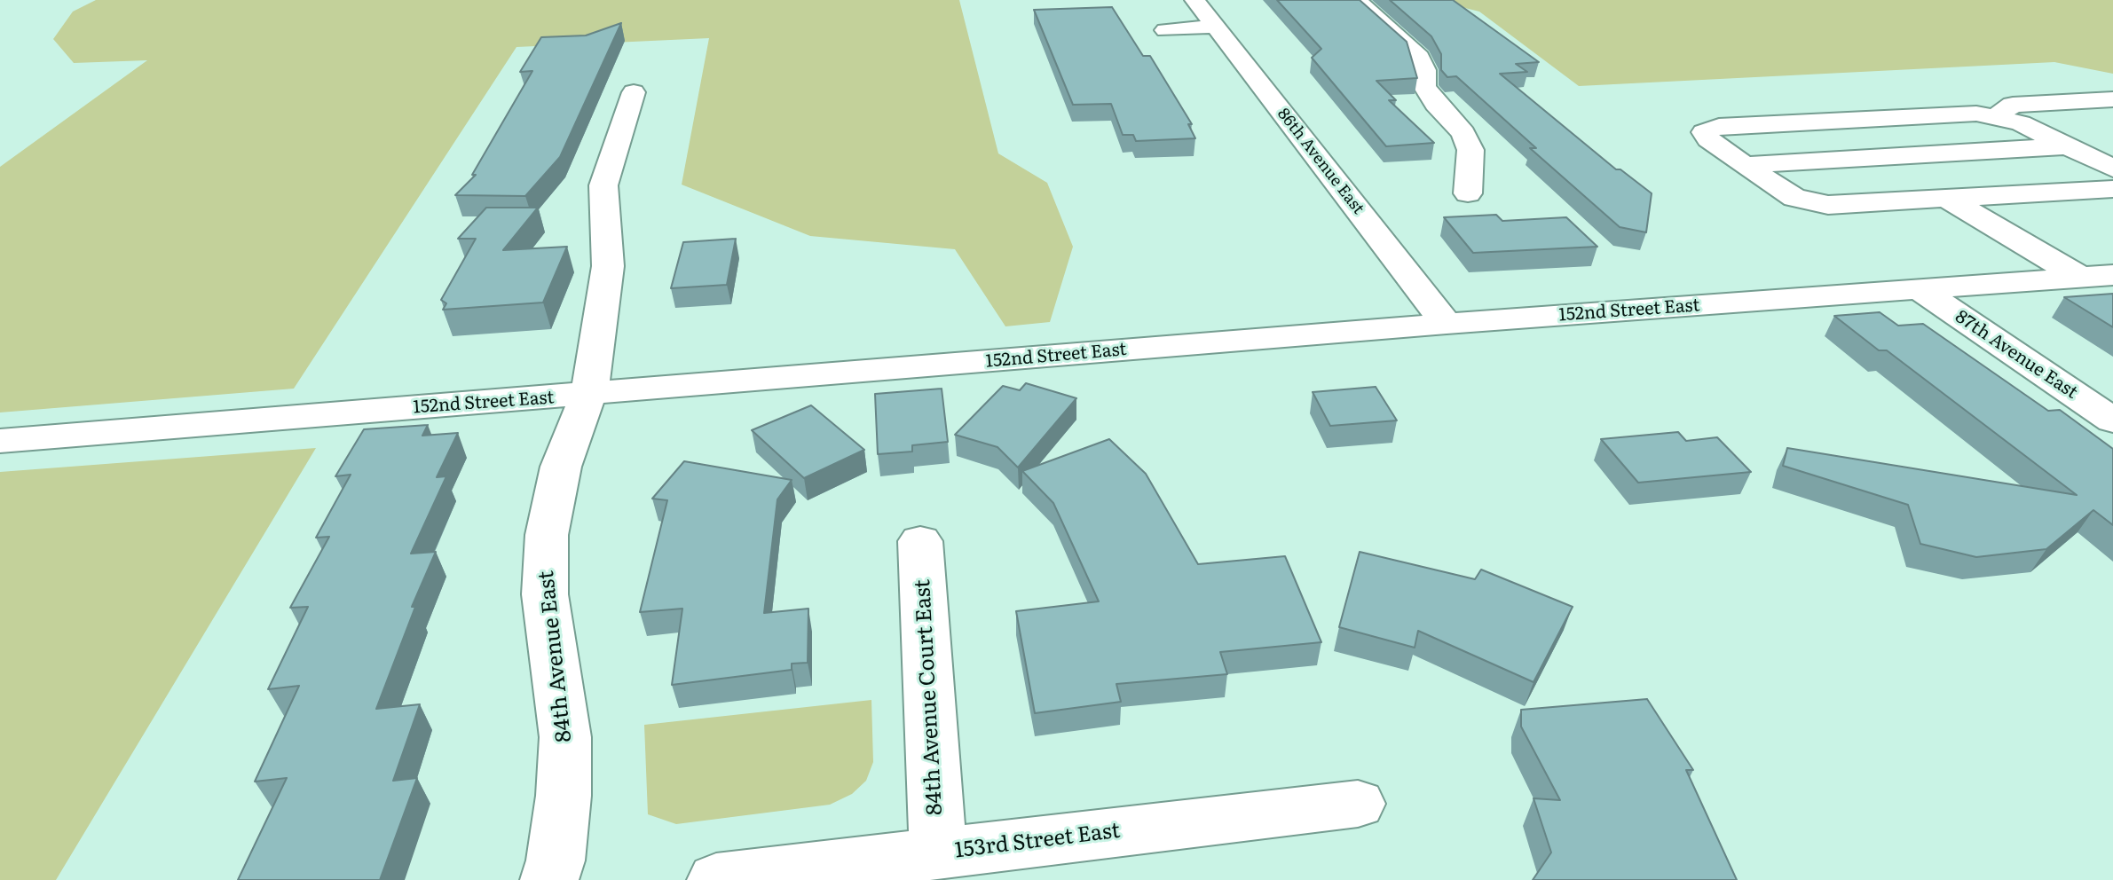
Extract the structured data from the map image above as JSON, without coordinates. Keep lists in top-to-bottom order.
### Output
{
  "streets": {
    "street": [
      "86th Avenue East",
      "152nd Street East",
      "87th Avenue East",
      "84th Avenue East",
      "84th Avenue Court East",
      "153rd Street East"
    ]
  },
  "crossings": [
    ["86th Avenue East", "152nd Street East"],
    ["152nd Street East", "87th Avenue East"],
    ["152nd Street East", "84th Avenue East"],
    ["84th Avenue Court East", "153rd Street East"]
  ]
}
